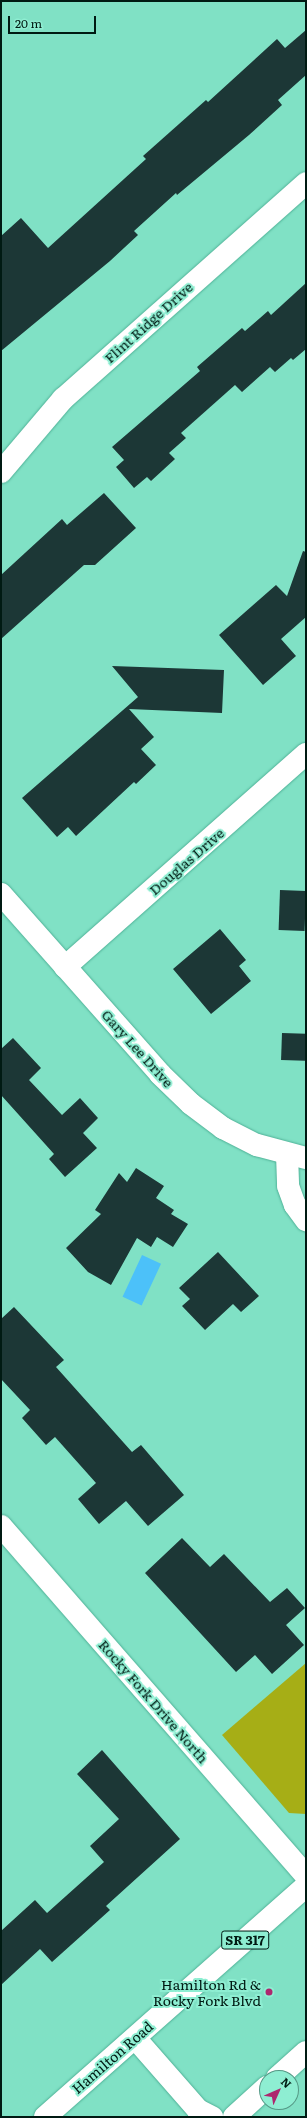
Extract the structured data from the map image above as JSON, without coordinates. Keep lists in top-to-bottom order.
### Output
{
  "streets": {
    "street": [
      "Flint Ridge Drive",
      "Douglas Drive",
      "Gary Lee Drive",
      "Rocky Fork Drive North",
      "SR 317",
      "Hamilton Road"
    ]
  },
  "crossings": [
    ["Douglas Drive", "Gary Lee Drive"]
  ],
  "places": ["Hamilton Rd & Rocky Fork Blvd"],
  "scale_bar": "20 m",
  "north": "top right"
}
